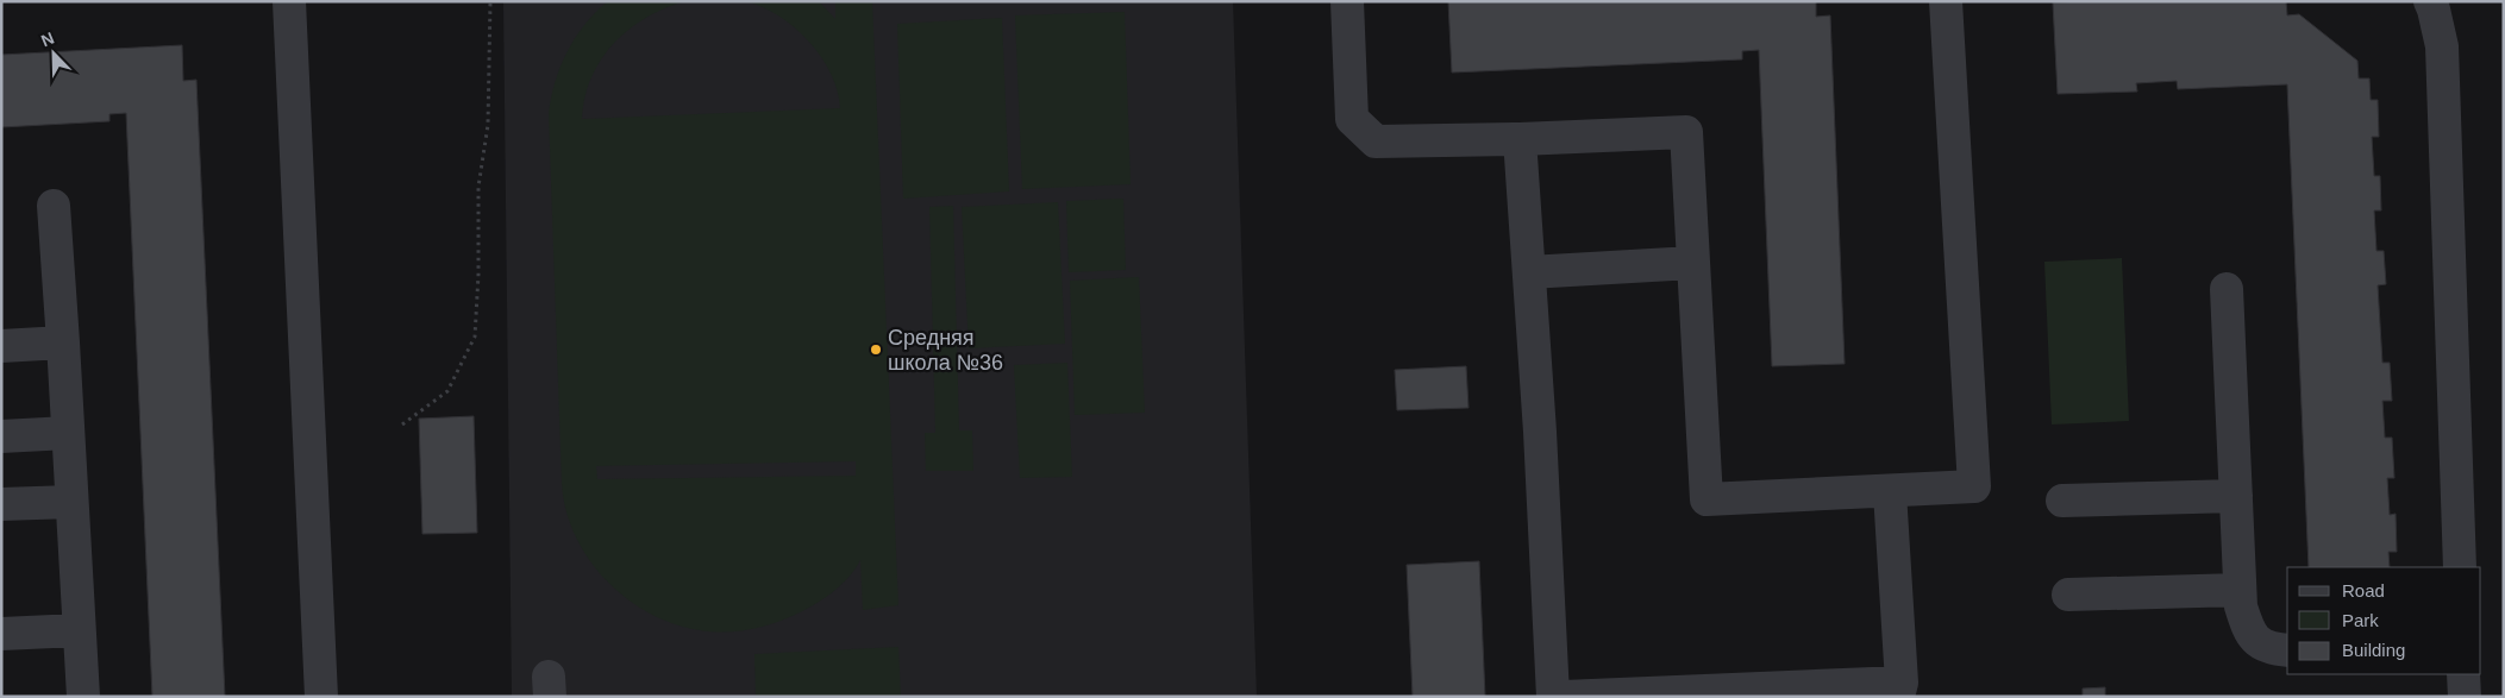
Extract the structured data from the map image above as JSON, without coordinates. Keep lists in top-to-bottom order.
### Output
{
  "places": ["Средняя школа №36"],
  "legend": ["Road", "Park", "Building"],
  "north": "top left"
}
